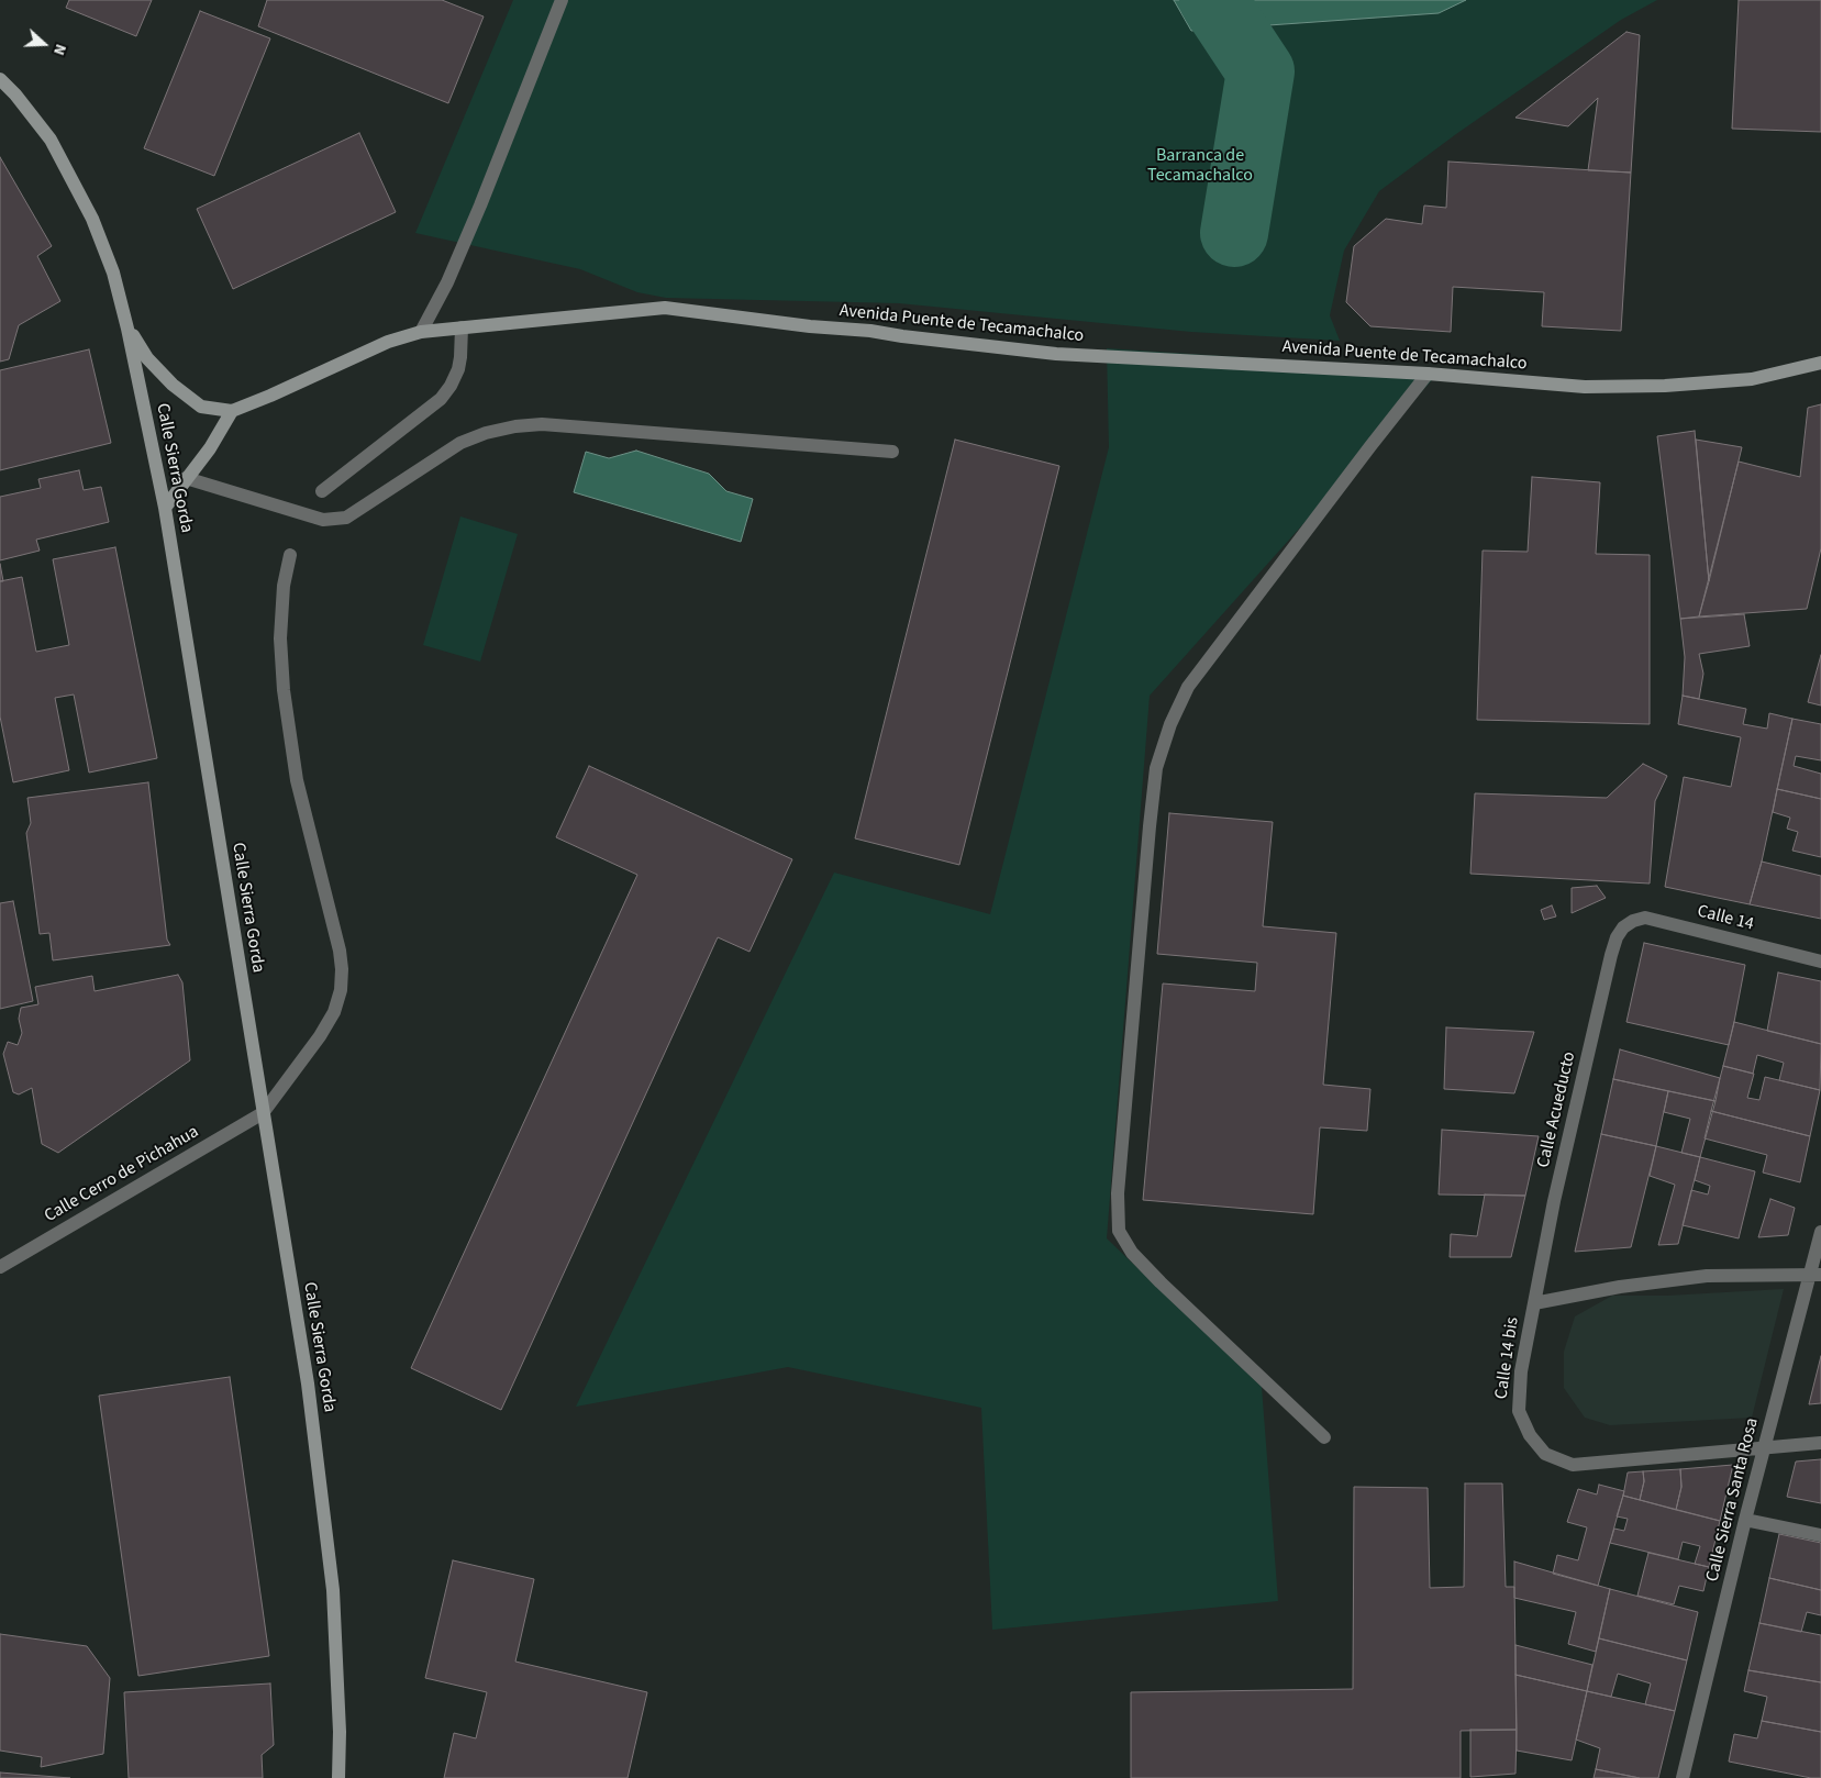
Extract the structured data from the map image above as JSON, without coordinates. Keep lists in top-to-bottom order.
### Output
{
  "streets": {
    "main road": ["Avenida Puente de Tecamachalco", "Calle Sierra Gorda"],
    "street": [
      "Calle 14",
      "Calle Acueducto",
      "Calle Cerro de Pichahua",
      "Calle 14 bis",
      "Calle Sierra Santa Rosa"
    ]
  },
  "crossings": [
    ["Calle Sierra Gorda", "Calle Cerro de Pichahua"],
    ["Calle 14", "Calle Acueducto"],
    ["Calle Acueducto", "Calle 14 bis"],
    ["Calle 14 bis", "Calle Sierra Santa Rosa"]
  ],
  "parks": ["Barranca de Tecamachalco"],
  "north": "right"
}
